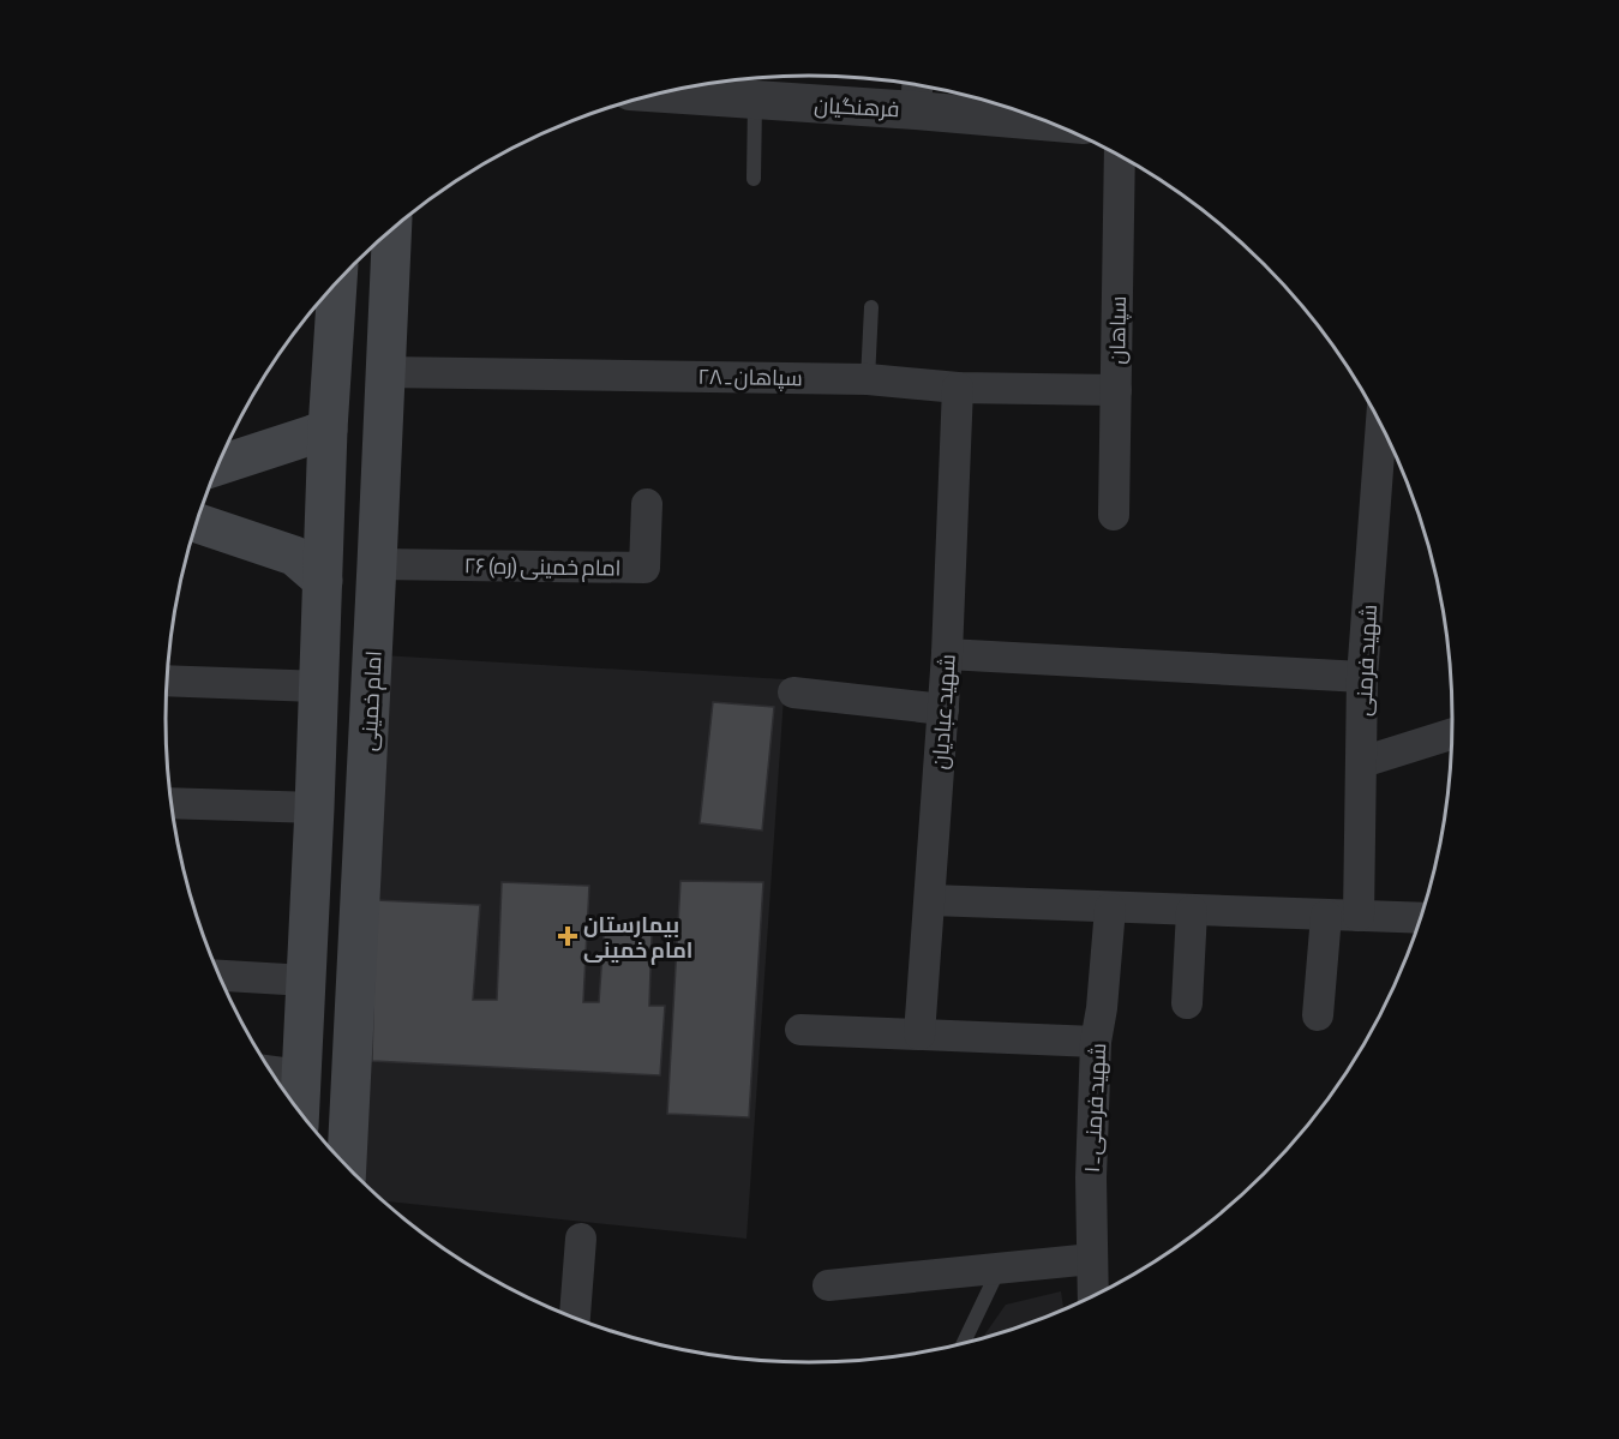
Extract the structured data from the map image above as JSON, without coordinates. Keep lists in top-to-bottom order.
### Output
{
  "streets": {
    "main road": ["امام خمینی"],
    "street": [
      "فرهنگیان",
      "سپاهان",
      "سپاهان ـ ۲۸",
      "امام خمینی (ره) ۲۶",
      "شهید فرمنی",
      "شهید عبادیان",
      "شهید فرمنی ـ ۱"
    ]
  },
  "crossings": [
    ["سپاهان", "سپاهان ـ ۲۸"],
    ["سپاهان ـ ۲۸", "امام خمینی"],
    ["سپاهان ـ ۲۸", "شهید عبادیان"],
    ["امام خمینی (ره) ۲۶", "امام خمینی"]
  ],
  "places": {
    "health": ["بیمارستان امام خمینی"]
  }
}
